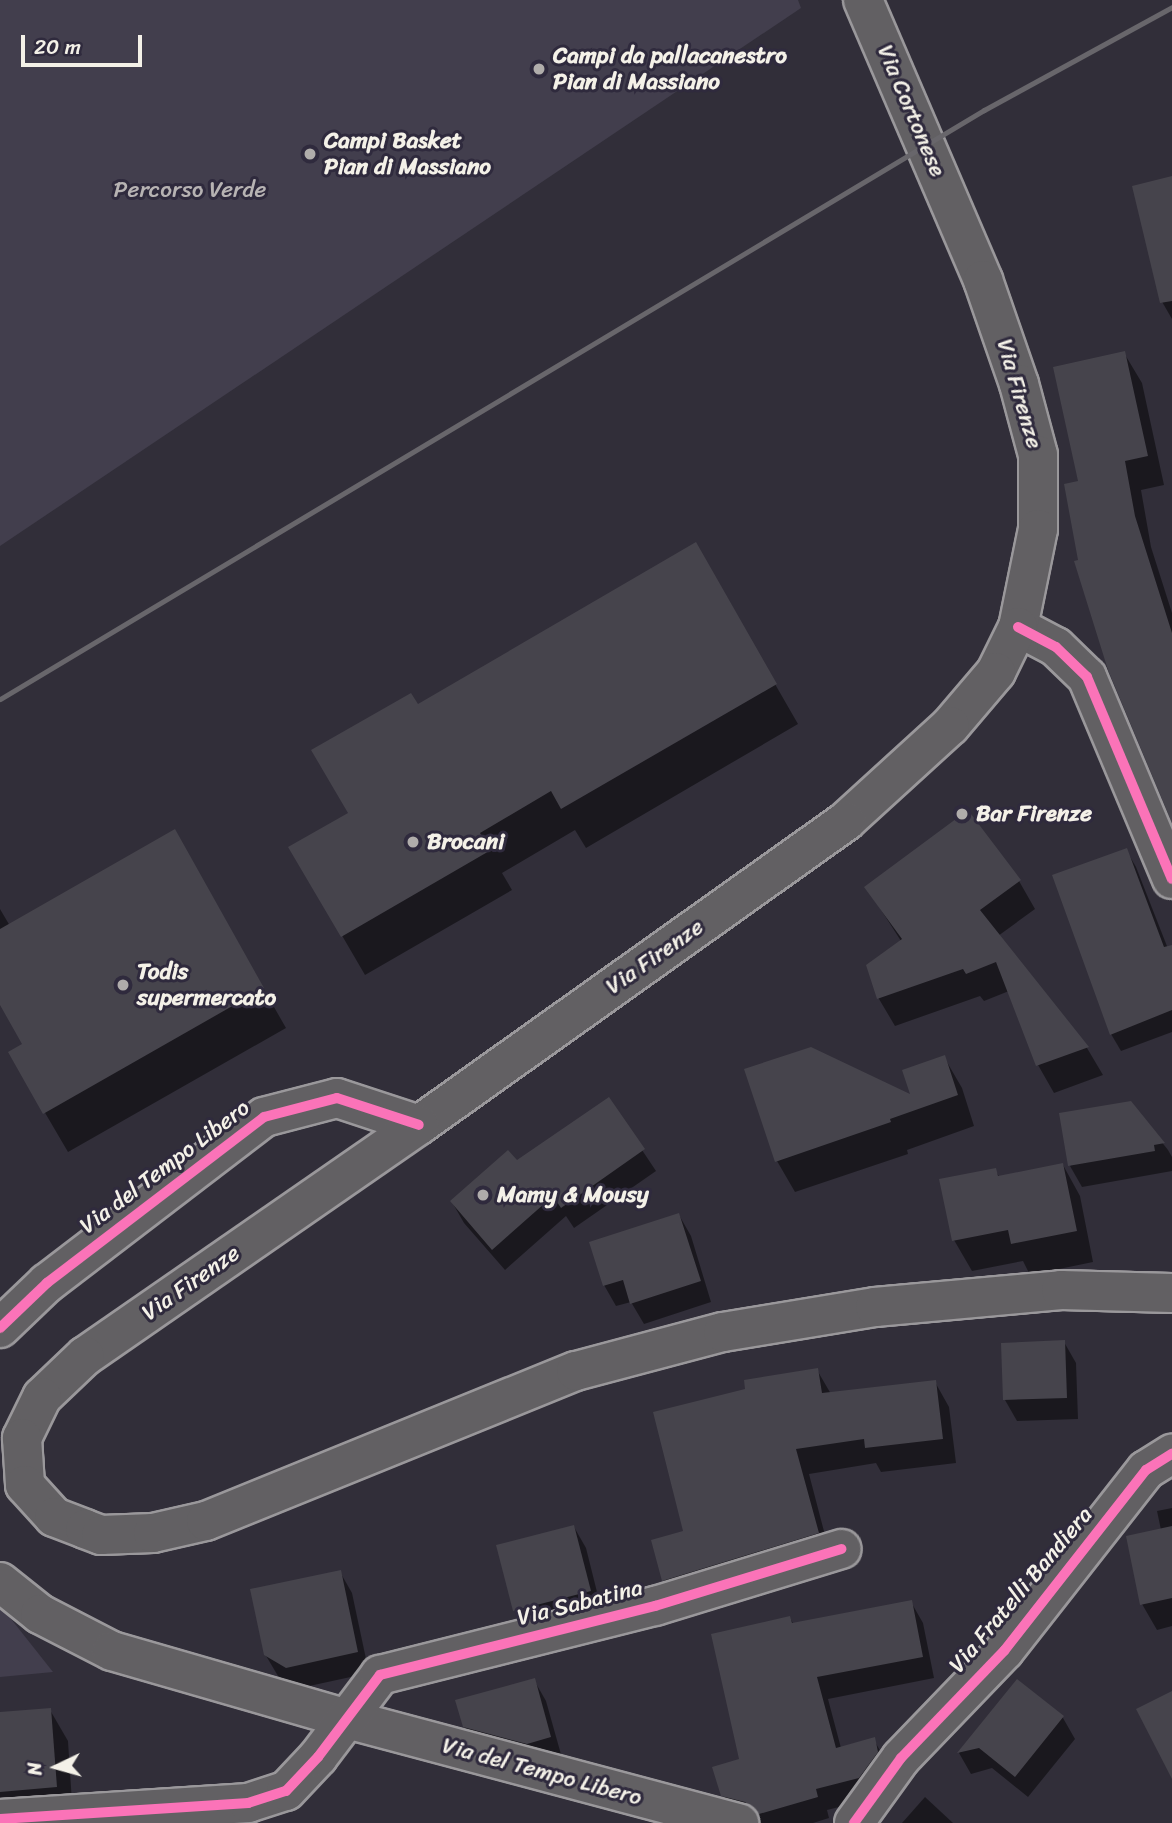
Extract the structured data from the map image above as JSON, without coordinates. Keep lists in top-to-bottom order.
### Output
{
  "streets": {
    "main road": [
      "Via Cortonese",
      "Via Firenze",
      "Via del Tempo Libero",
      "Via Fratelli Bandiera",
      "Via Sabatina"
    ]
  },
  "crossings": [
    ["Via Cortonese", "Via Firenze"],
    ["Via Firenze", "Via del Tempo Libero"],
    ["Via del Tempo Libero", "Via Sabatina"]
  ],
  "parks": ["Percorso Verde"],
  "places": [
    "Campi da pallacanestro Pian di Massiano",
    "Campi Basket Pian di Massiano",
    "Bar Firenze",
    "Brocani",
    "Todis supermercato",
    "Mamy & Mousy"
  ],
  "scale_bar": "20 m",
  "north": "left"
}
